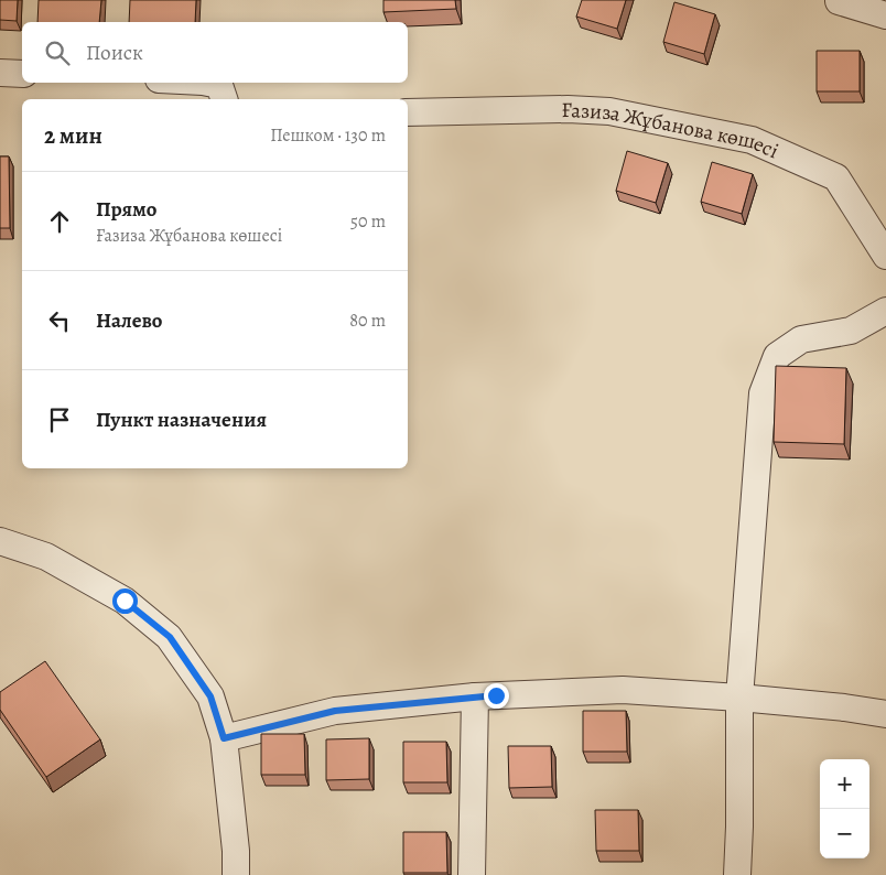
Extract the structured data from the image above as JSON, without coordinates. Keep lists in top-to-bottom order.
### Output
{
  "streets": {
    "street": ["Ғазиза Жұбанова көшесі"]
  },
  "page": {
    "search": "Поиск",
    "heading": ["2 мин", "Пешком · 130 m"],
    "list": [
      ["Прямо", "Ғазиза Жұбанова көшесі", "50 m"],
      ["Налево", "80 m"],
      "Пункт назначения"
    ],
    "map_buttons": ["+", "−"]
  }
}
